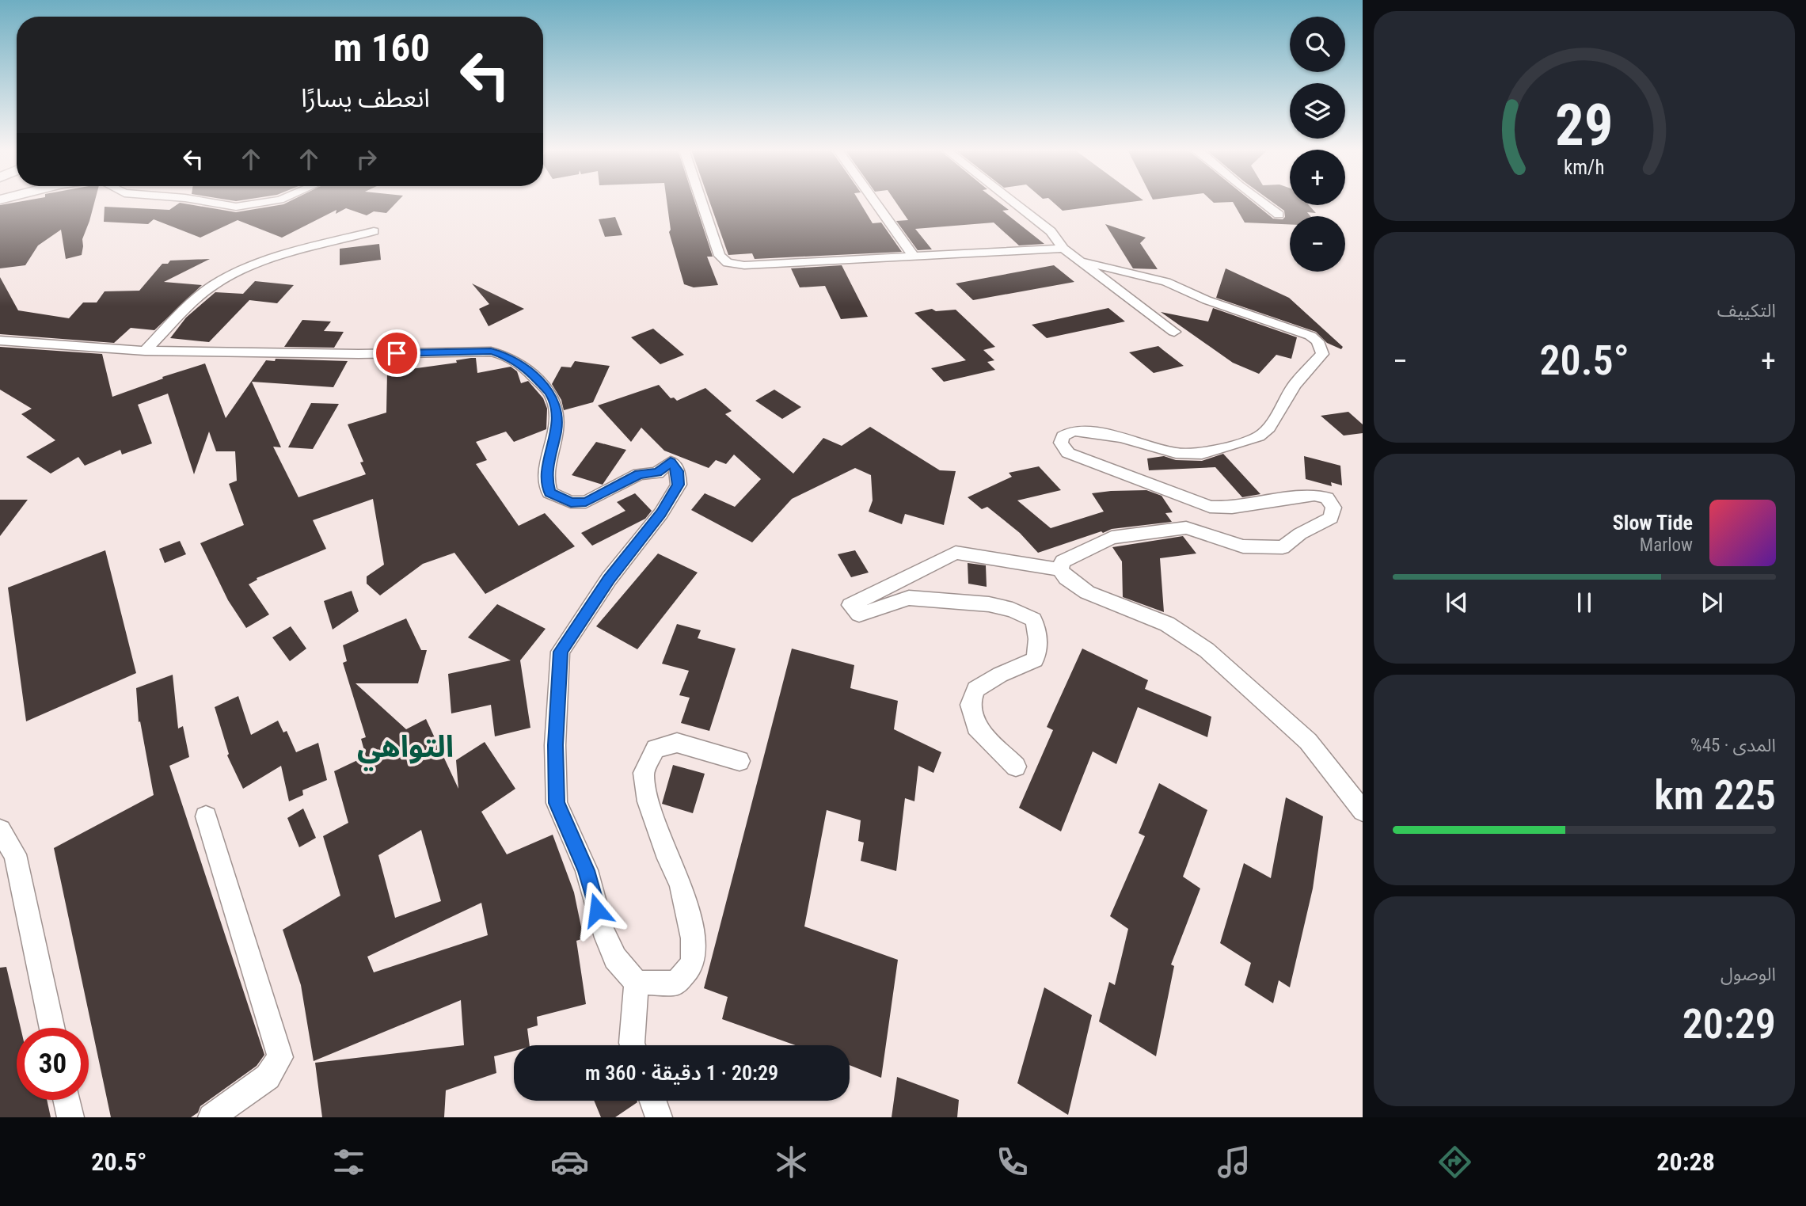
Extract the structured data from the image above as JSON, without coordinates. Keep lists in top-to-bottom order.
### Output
{
  "districts": ["التواهي"],
  "page": {
    "map_buttons": ["+", "−"],
    "turn": ["160 m", "انعطف يسارًا"],
    "tile": [
      "التكييف",
      ["المدى · 45%", "225 km"],
      ["الوصول", "20:29"]
    ],
    "heat": ["−", "20.5°", "+"],
    "song": ["Slow Tide", "Marlow"],
    "limit": "30",
    "trip": "20:29 · 1 دقيقة · 360 m",
    "tabs": ["20:28", "20.5°"],
    "gauge": ["29", "km/h"]
  }
}
